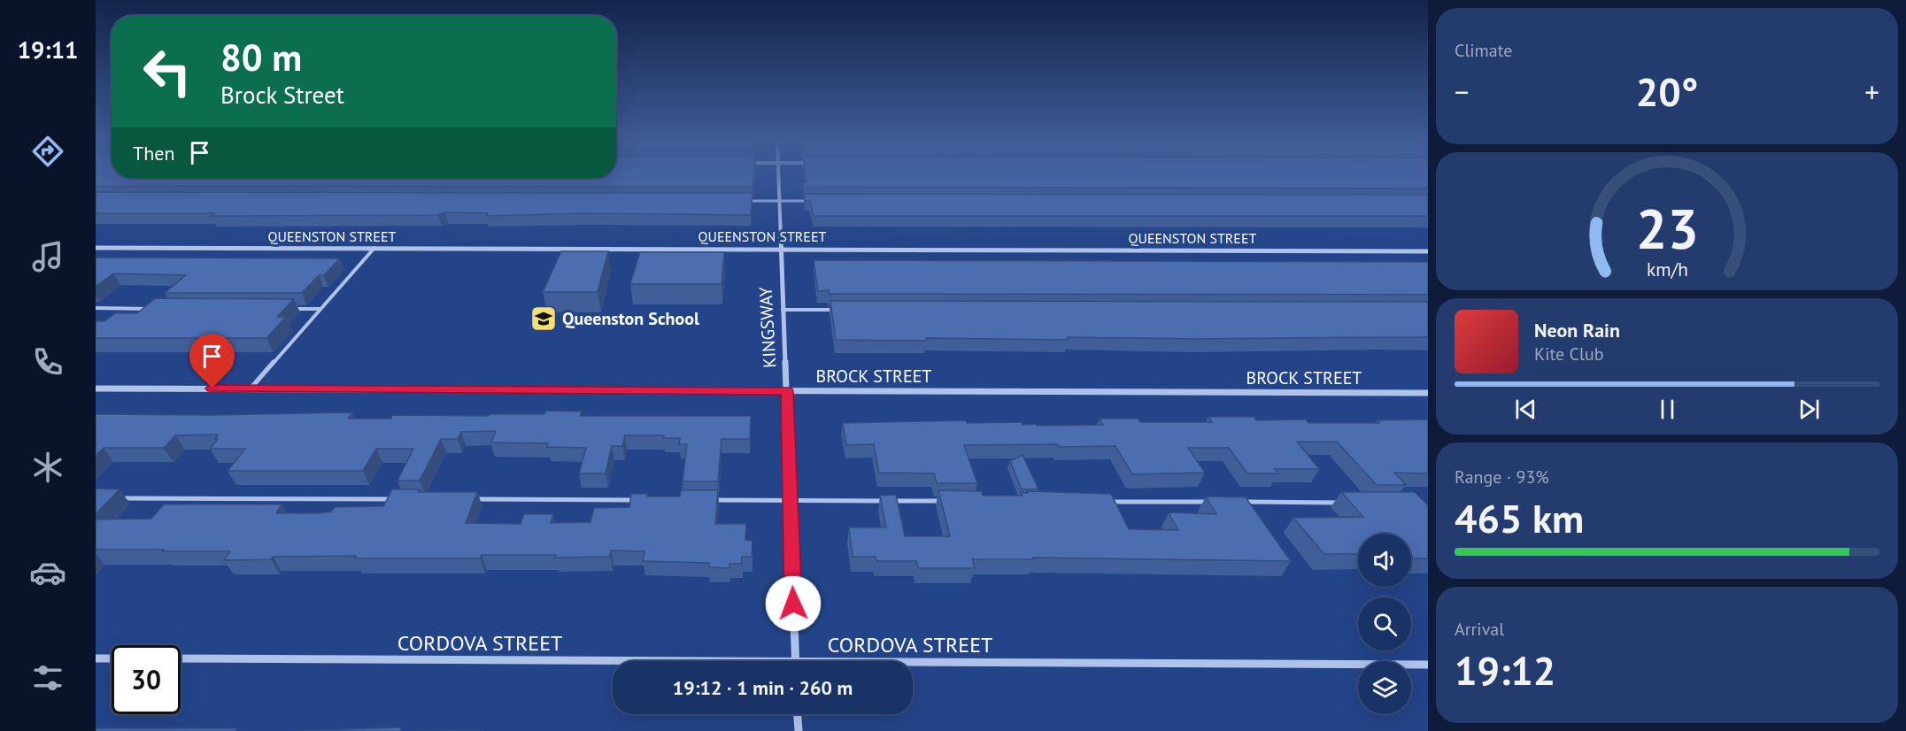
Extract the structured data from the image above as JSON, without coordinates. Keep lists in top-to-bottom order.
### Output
{
  "streets": {
    "street": [
      "QUEENSTON STREET",
      "KINGSWAY",
      "BROCK STREET",
      "CORDOVA STREET"
    ]
  },
  "crossings": [
    ["QUEENSTON STREET", "KINGSWAY"],
    ["KINGSWAY", "BROCK STREET"]
  ],
  "places": {
    "school or university": ["Queenston School"]
  },
  "page": {
    "tabs": "19:11",
    "tile": [
      "Climate",
      ["Range · 93%", "465 km"],
      ["Arrival", "19:12"]
    ],
    "turn": ["80 m", "Brock Street"],
    "heat": ["−", "20°", "+"],
    "then": "Then",
    "song": ["Neon Rain", "Kite Club"],
    "limit": "30",
    "trip": "19:12 · 1 min · 260 m",
    "gauge": ["23", "km/h"]
  }
}
